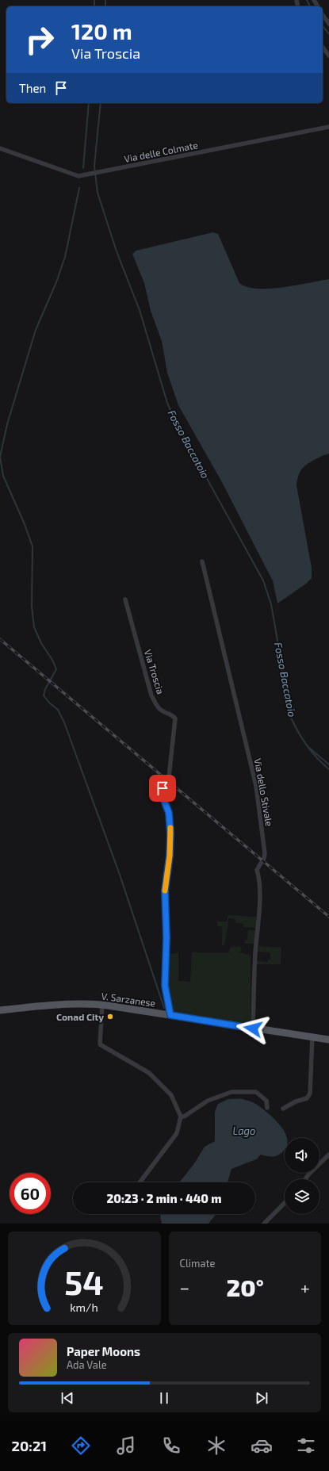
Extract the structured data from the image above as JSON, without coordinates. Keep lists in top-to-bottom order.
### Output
{
  "streets": {
    "main road": ["V. Sarzanese"],
    "street": ["Via delle Colmate", "Via Troscia", "Via dello Stivale"]
  },
  "crossings": [
    ["Via dello Stivale", "V. Sarzanese"]
  ],
  "water": ["Fosso Baccatoio", "Lago"],
  "places": ["Conad City"],
  "page": {
    "turn": ["120 m", "Via Troscia"],
    "then": "Then",
    "limit": "60",
    "trip": "20:23 · 2 min · 440 m",
    "tile": "Climate",
    "heat": ["−", "20°", "+"],
    "song": ["Paper Moons", "Ada Vale"],
    "tabs": "20:21",
    "gauge": ["54", "km/h"]
  }
}
